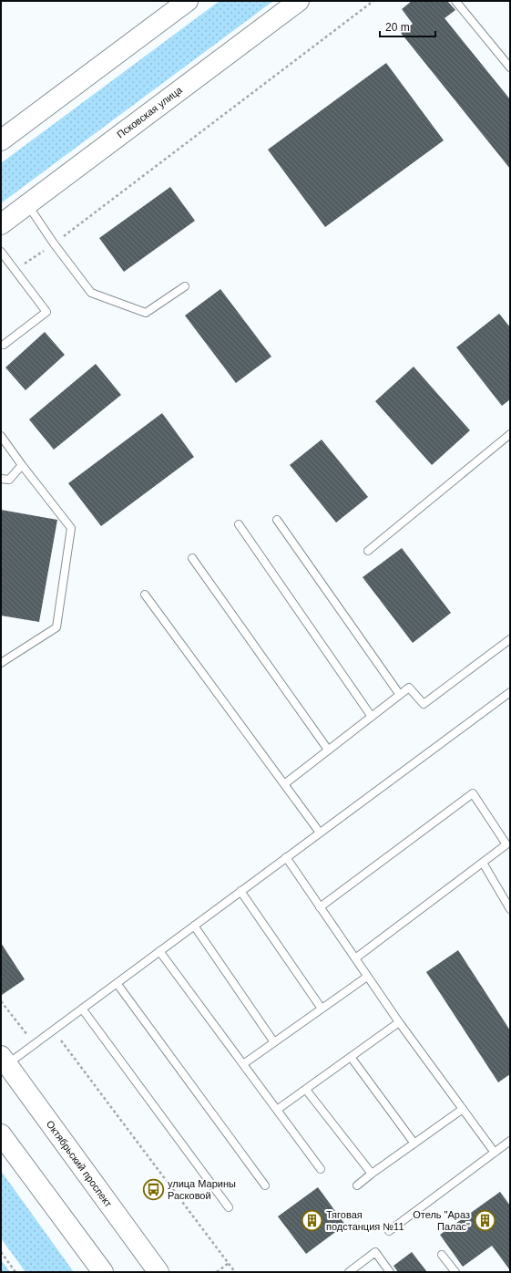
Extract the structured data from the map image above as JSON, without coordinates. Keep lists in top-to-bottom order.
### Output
{
  "streets": {
    "main road": ["Псковская улица", "Октябрьский проспект"]
  },
  "places": {
    "bus stop": ["улица Марины Расковой"],
    "building": ["Тяговая подстанция №11", "Отель \"Араз Палас\""]
  },
  "scale_bar": "20 m"
}
